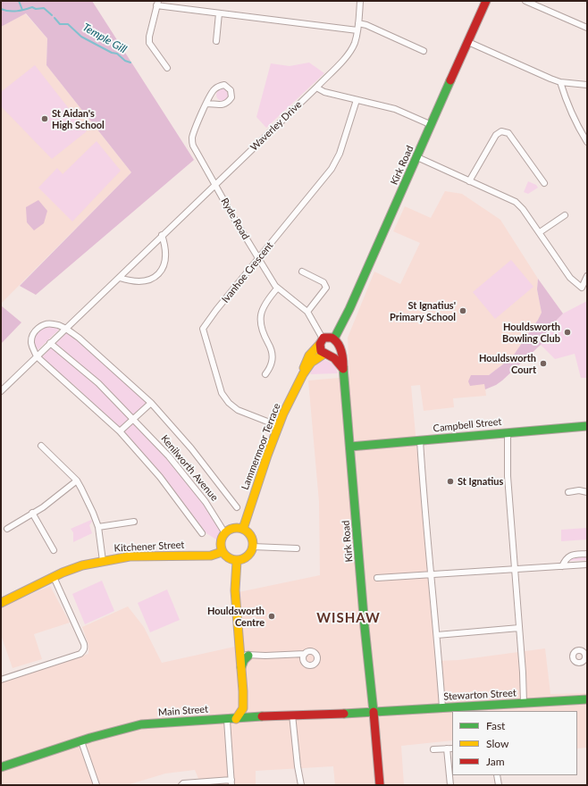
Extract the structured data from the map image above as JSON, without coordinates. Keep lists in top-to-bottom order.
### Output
{
  "streets": {
    "main road": [
      "Kirk Road",
      "Campbell Street",
      "Lammermoor Terrace",
      "Kitchener Street",
      "Stewarton Street",
      "Main Street"
    ],
    "street": [
      "Waverley Drive",
      "Ryde Road",
      "Ivanhoe Crescent",
      "Kenilworth Avenue"
    ]
  },
  "crossings": [
    ["Waverley Drive", "Ryde Road"],
    ["Waverley Drive", "Kenilworth Avenue"],
    ["Kirk Road", "Ryde Road"],
    ["Kirk Road", "Campbell Street"],
    ["Kirk Road", "Lammermoor Terrace"],
    ["Kirk Road", "Stewarton Street"],
    ["Kirk Road", "Main Street"],
    ["Ryde Road", "Ivanhoe Crescent"],
    ["Ryde Road", "Lammermoor Terrace"],
    ["Ivanhoe Crescent", "Lammermoor Terrace"],
    ["Lammermoor Terrace", "Kenilworth Avenue"],
    ["Lammermoor Terrace", "Kitchener Street"],
    ["Kenilworth Avenue", "Kitchener Street"],
    ["Stewarton Street", "Main Street"]
  ],
  "districts": ["WISHAW"],
  "water": ["Temple Gill"],
  "places": [
    "St Aidan's High School",
    "St Ignatius' Primary School",
    "Houldsworth Bowling Club",
    "Houldsworth Court",
    "St Ignatius",
    "Houldsworth Centre"
  ],
  "legend": ["Fast", "Slow", "Jam"]
}
